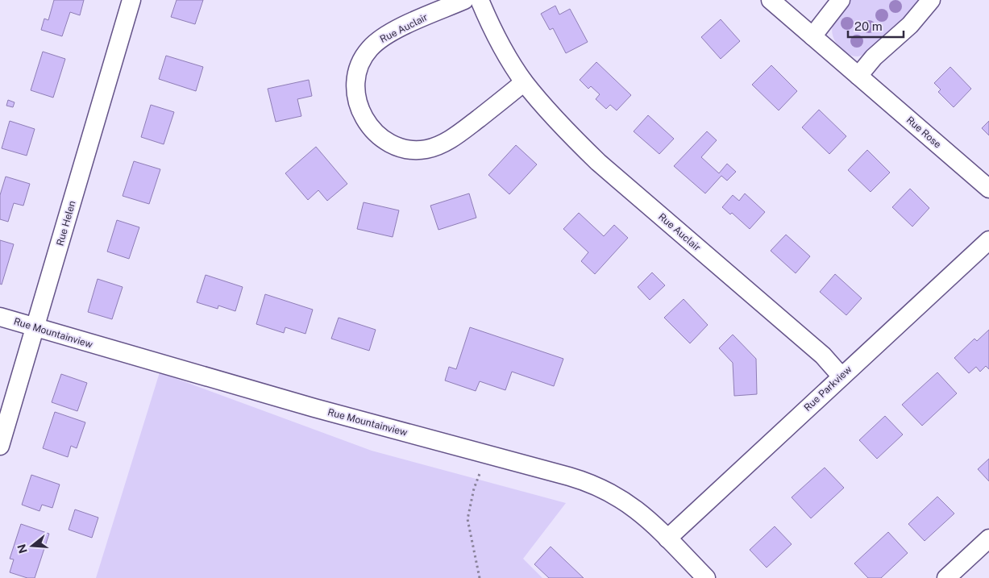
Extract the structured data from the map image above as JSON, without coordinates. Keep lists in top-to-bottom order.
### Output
{
  "streets": {
    "street": [
      "Rue Auclair",
      "Rue Rose",
      "Rue Helen",
      "Rue Mountainview",
      "Rue Parkview"
    ]
  },
  "crossings": [
    ["Rue Auclair", "Rue Parkview"],
    ["Rue Helen", "Rue Mountainview"],
    ["Rue Mountainview", "Rue Parkview"]
  ],
  "scale_bar": "20 m",
  "north": "left"
}
